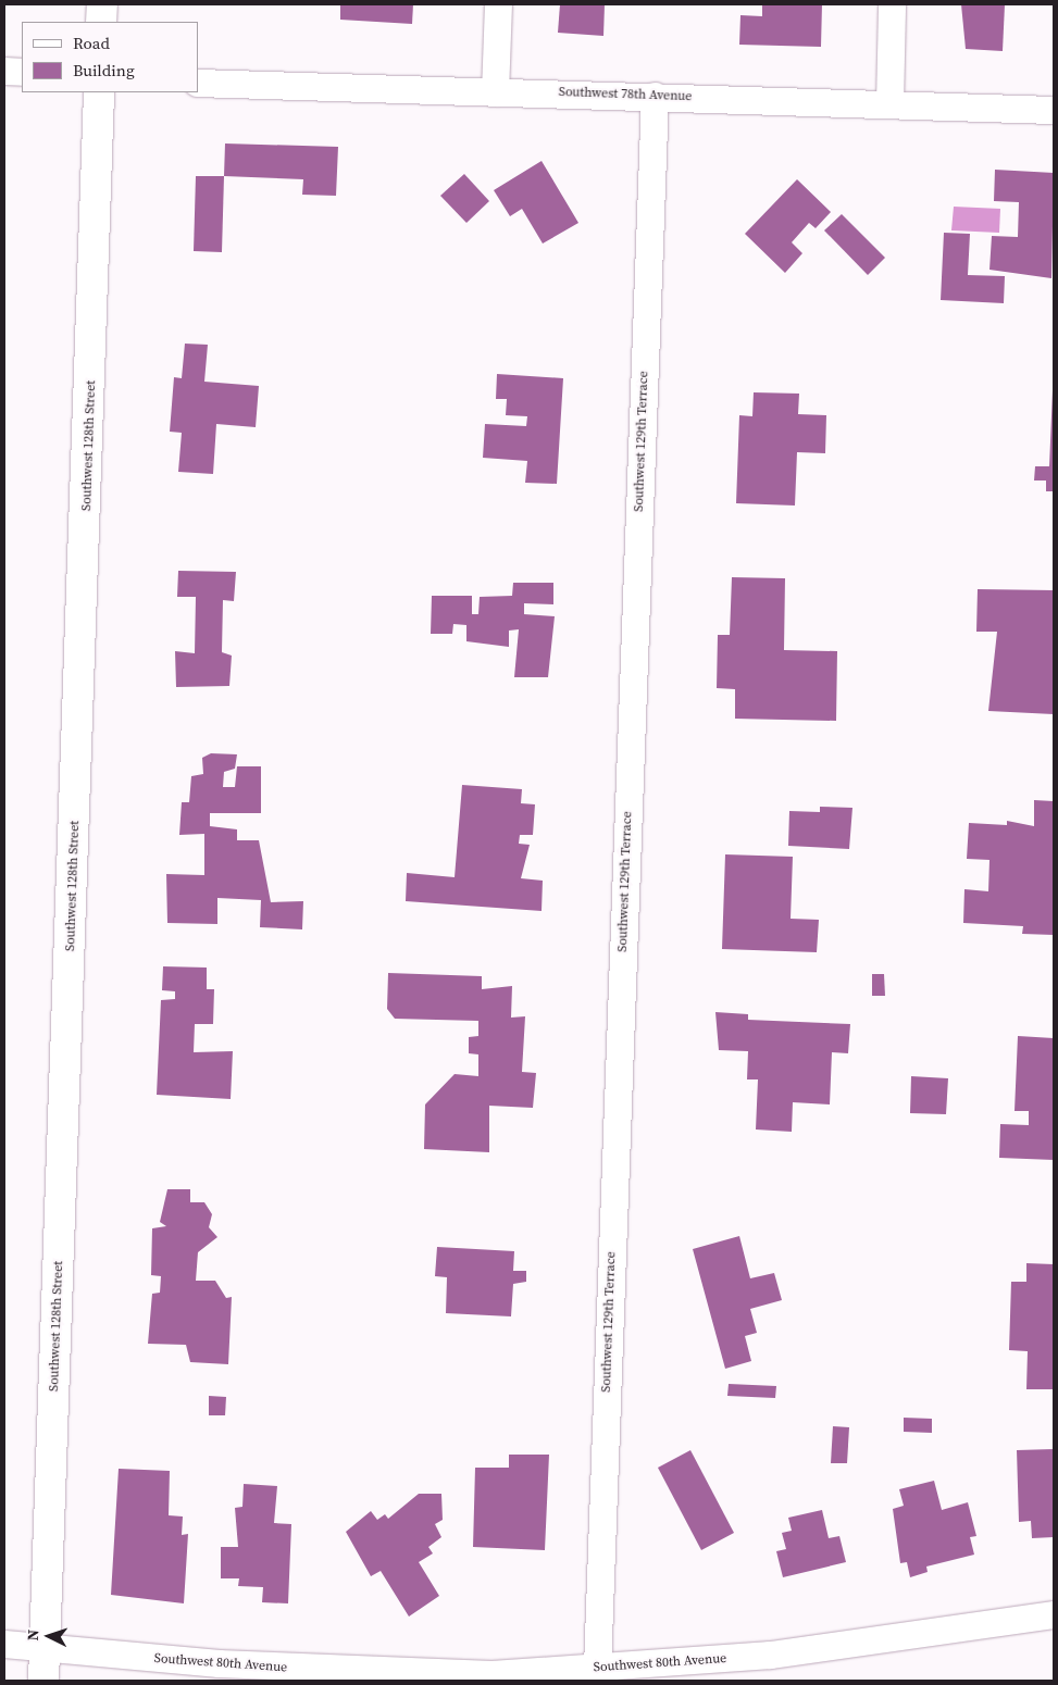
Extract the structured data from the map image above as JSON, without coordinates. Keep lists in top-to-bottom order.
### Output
{
  "streets": {
    "street": [
      "Southwest 78th Avenue",
      "Southwest 129th Terrace",
      "Southwest 128th Street",
      "Southwest 80th Avenue"
    ]
  },
  "crossings": [
    ["Southwest 78th Avenue", "Southwest 129th Terrace"],
    ["Southwest 129th Terrace", "Southwest 80th Avenue"],
    ["Southwest 128th Street", "Southwest 80th Avenue"]
  ],
  "legend": ["Road", "Building"],
  "north": "left"
}
